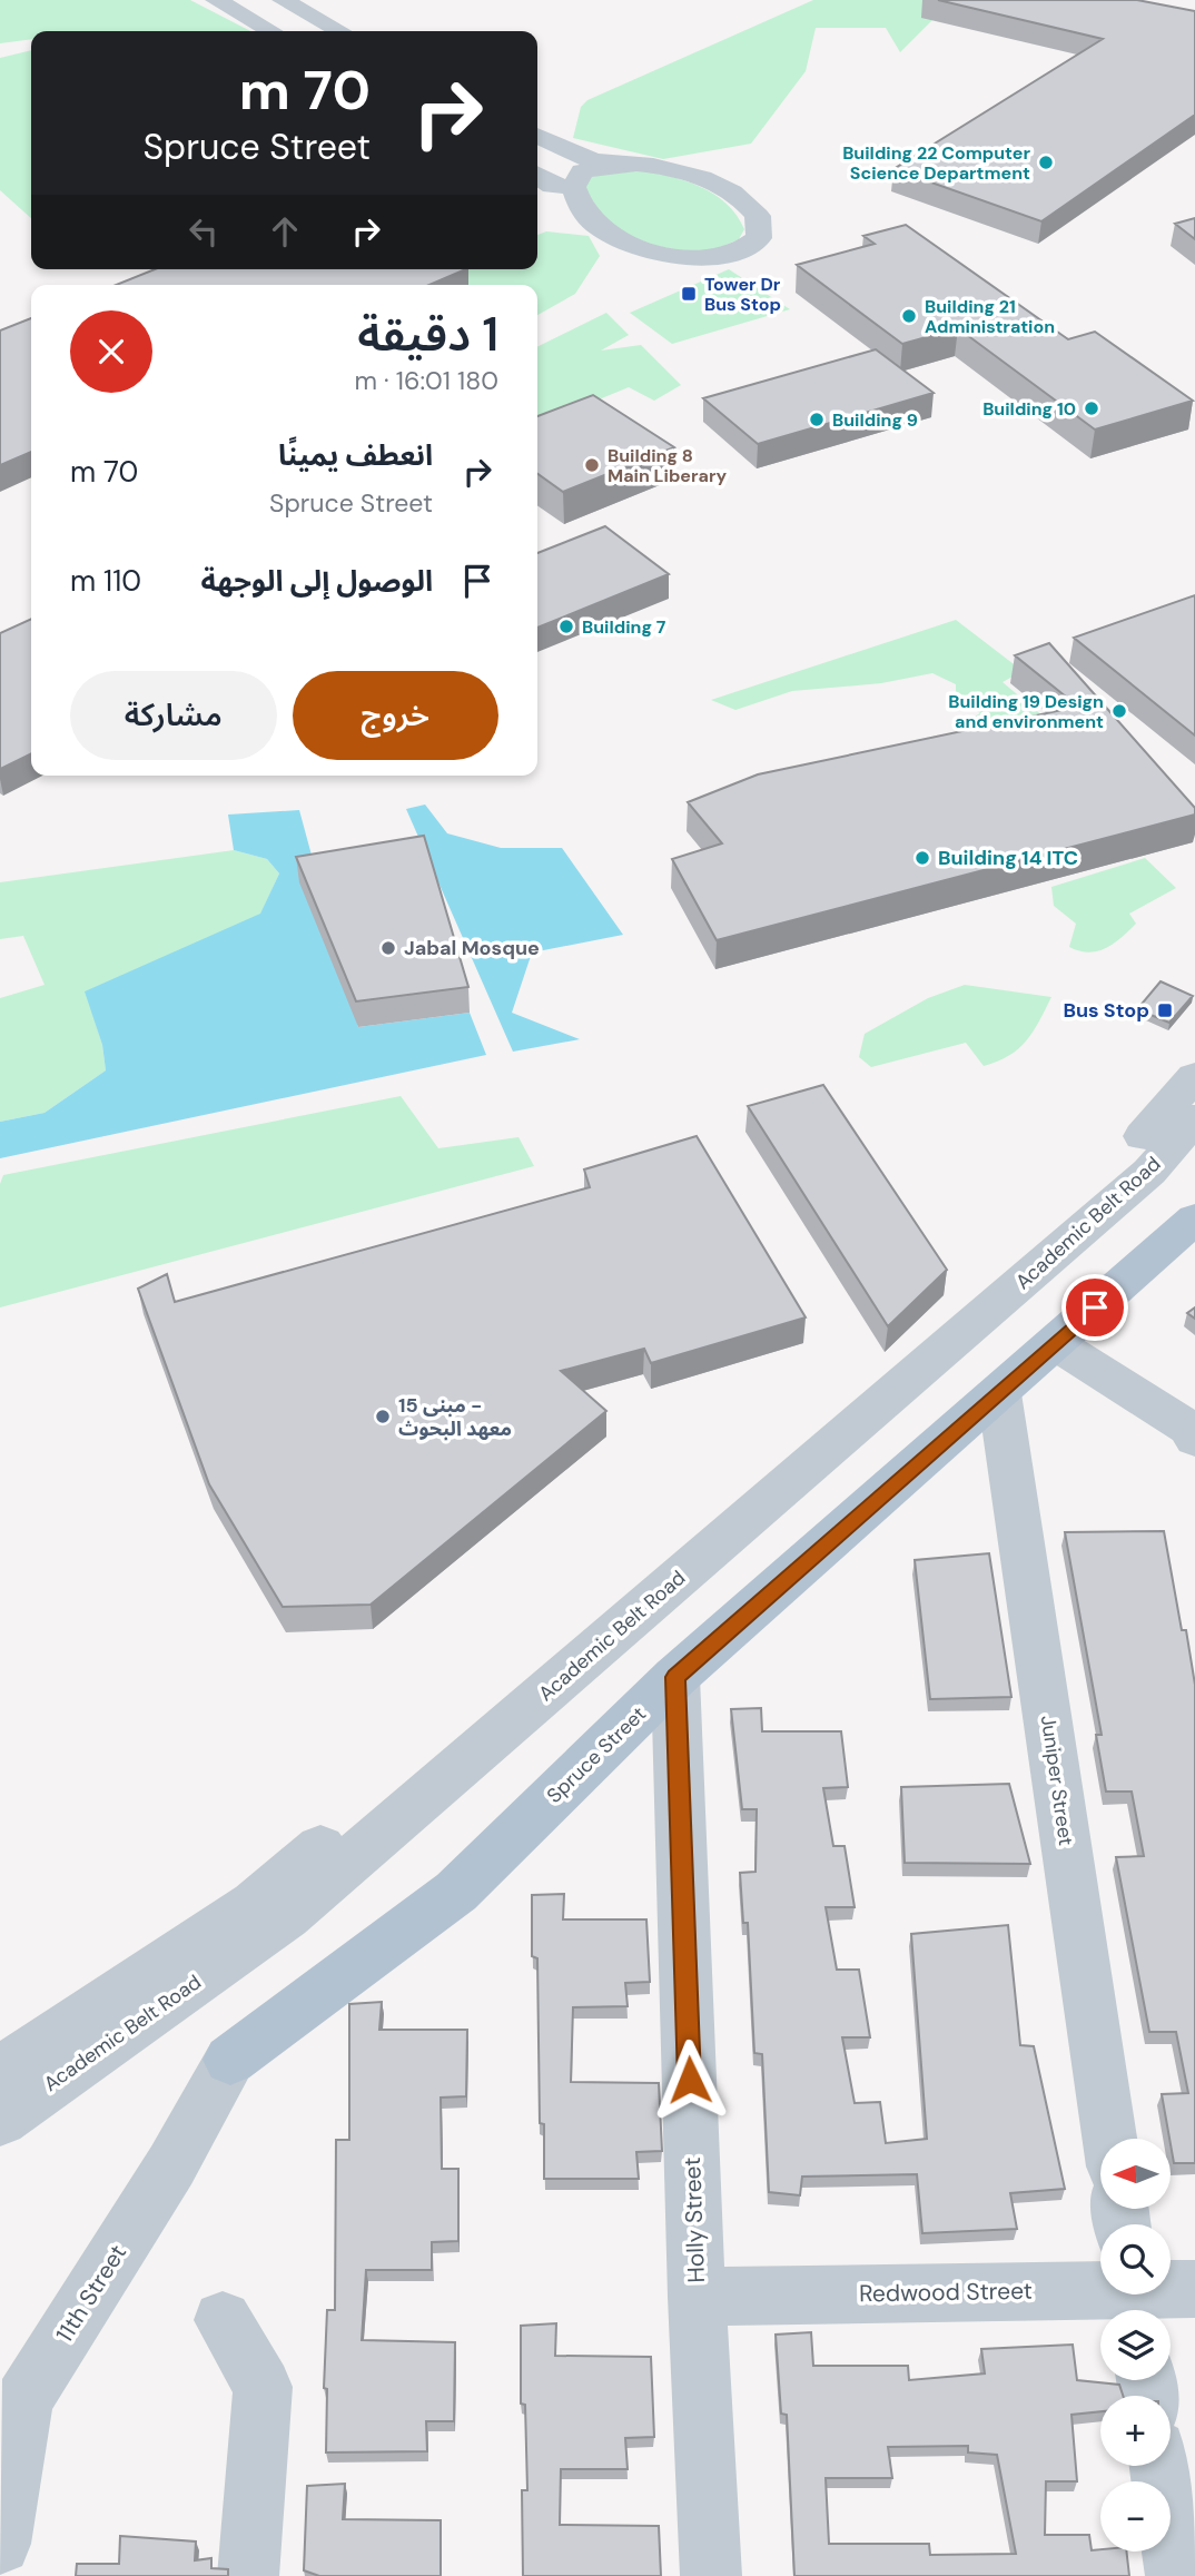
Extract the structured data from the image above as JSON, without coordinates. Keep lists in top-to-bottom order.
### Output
{
  "streets": {
    "main road": ["Spruce Street"],
    "street": [
      "Academic Belt Road",
      "Juniper Street",
      "Holly Street",
      "Redwood Street",
      "11th Street"
    ]
  },
  "crossings": [
    ["Spruce Street", "Juniper Street"],
    ["Spruce Street", "Holly Street"],
    ["Spruce Street", "11th Street"],
    ["Holly Street", "Redwood Street"]
  ],
  "places": {
    "other": [
      "Building 22 Computer Science Department",
      "Building 21 Administration",
      "Building 10",
      "Building 9",
      "Building 8 Main Liberary",
      "Building 7",
      "Building 19 Design and environment",
      "Building 14 ITC",
      "Jabal Mosque",
      "مبنى 15 - معهد البحوث"
    ],
    "transit": ["Tower Dr Bus Stop", "Bus Stop"]
  },
  "north": "left",
  "page": {
    "turn": ["70 m", "Spruce Street"],
    "heading": ["1 دقيقة", "180 m · 16:01"],
    "list": [
      {
        "name": "انعطف يمينًا",
        "note": "Spruce Street",
        "value": "70 m"
      },
      {
        "name": "الوصول إلى الوجهة",
        "value": "110 m"
      }
    ],
    "buttons": ["خروج", "مشاركة"],
    "map_buttons": ["+", "−"]
  }
}
